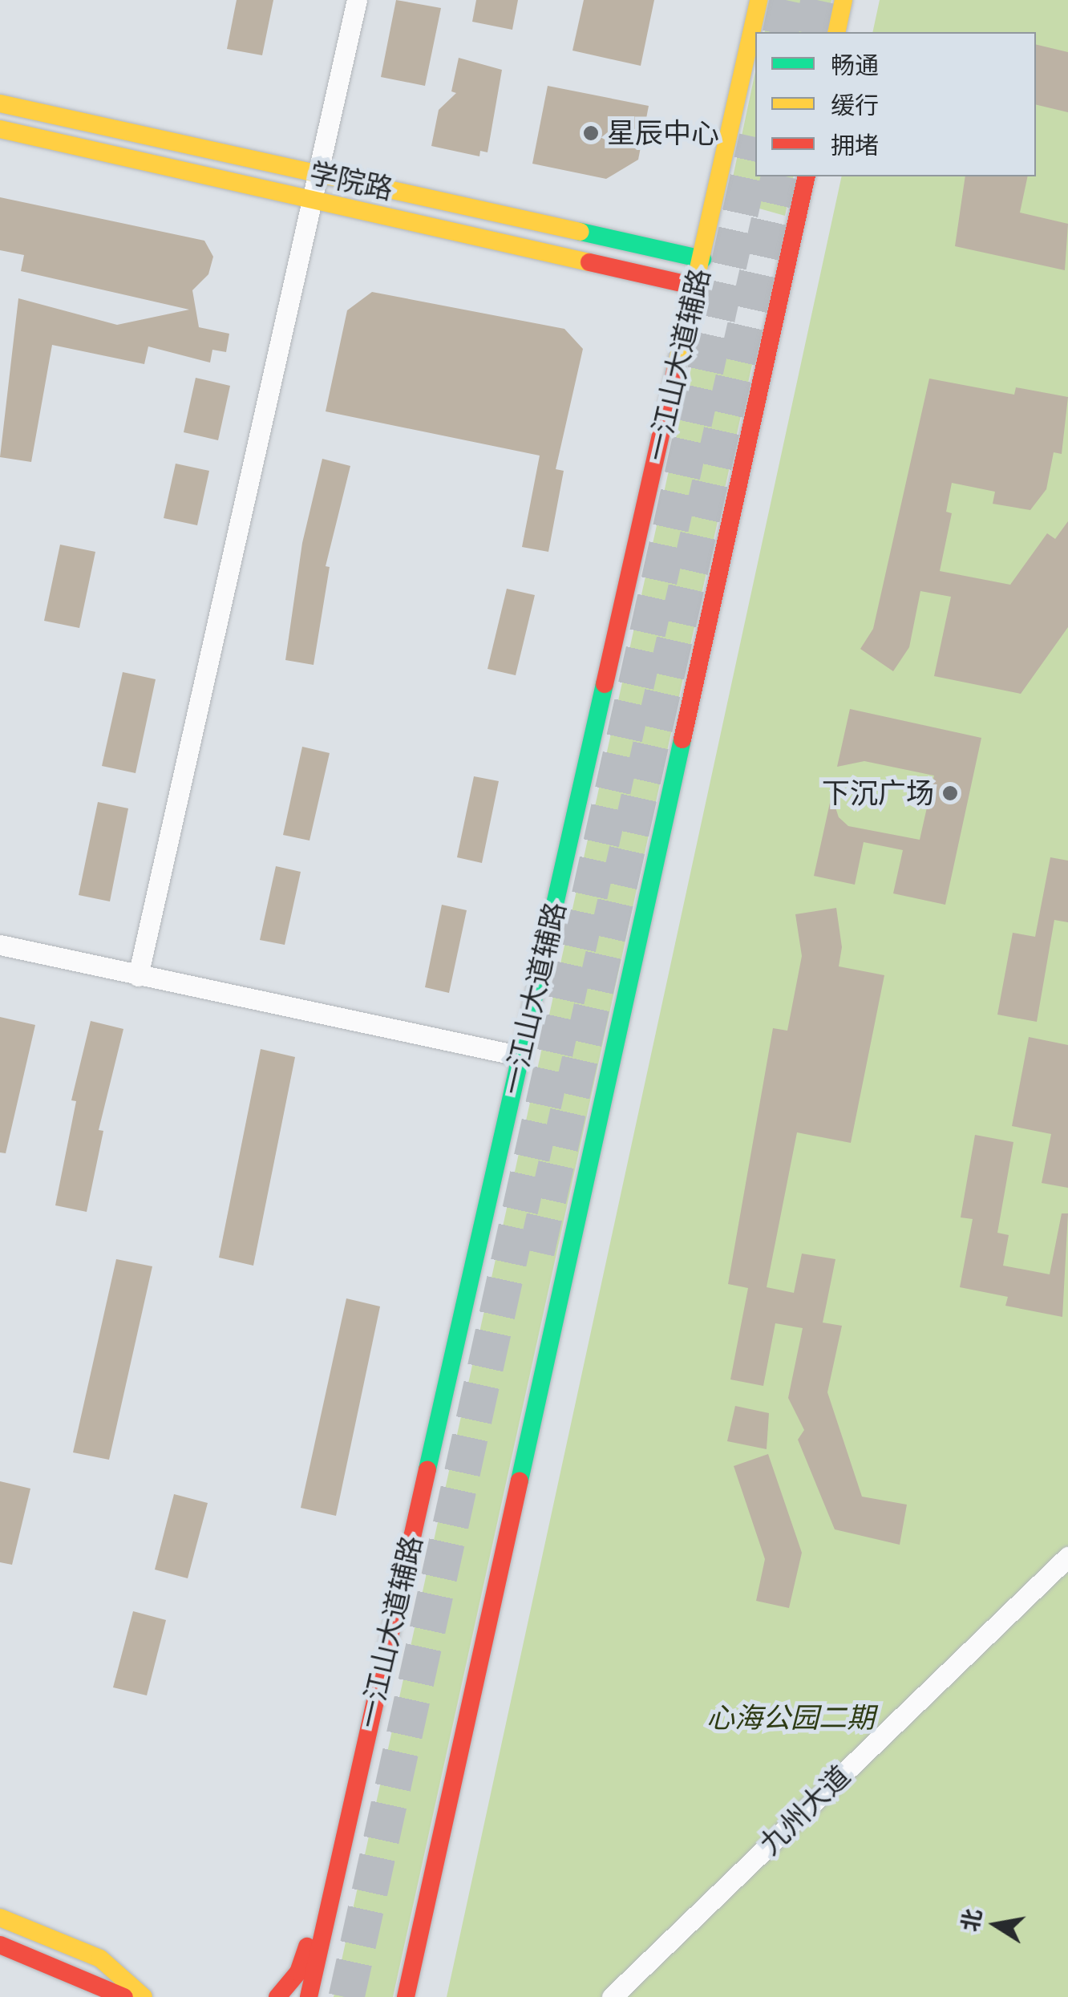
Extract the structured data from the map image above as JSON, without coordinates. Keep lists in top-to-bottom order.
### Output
{
  "streets": {
    "main road": ["学院路", "一江山大道辅路"],
    "street": ["九州大道"]
  },
  "crossings": [
    ["学院路", "一江山大道辅路"]
  ],
  "parks": ["心海公园二期"],
  "places": ["星辰中心", "下沉广场"],
  "legend": ["畅通", "缓行", "拥堵"],
  "north": "left"
}
